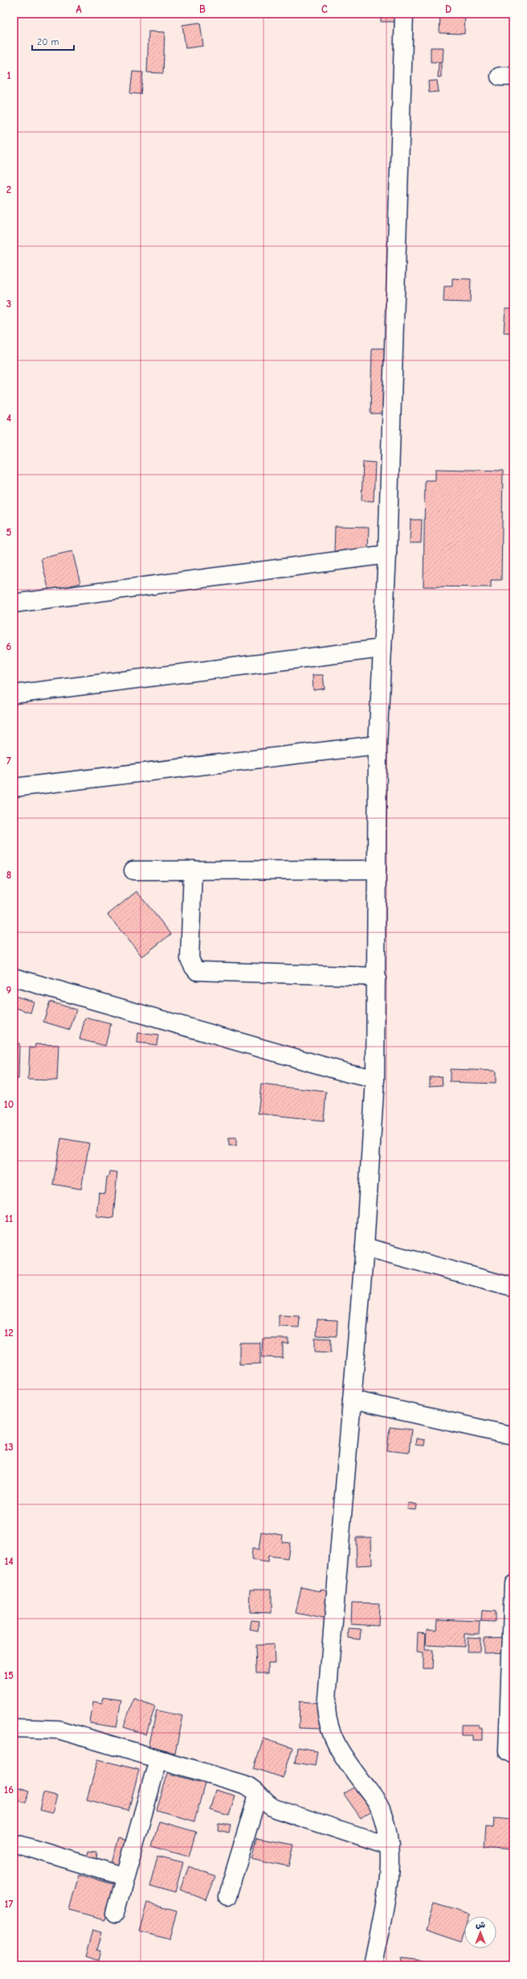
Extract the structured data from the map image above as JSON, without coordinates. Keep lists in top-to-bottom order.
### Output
{
  "scale_bar": "20 m",
  "north": "top",
  "grid": {
    "columns": [
      "A",
      "B",
      "C",
      "D"
    ],
    "rows": [
      "1",
      "2",
      "3",
      "4",
      "5",
      "6",
      "7",
      "8",
      "9",
      "10",
      "11",
      "12",
      "13",
      "14",
      "15",
      "16",
      "17"
    ]
  }
}
